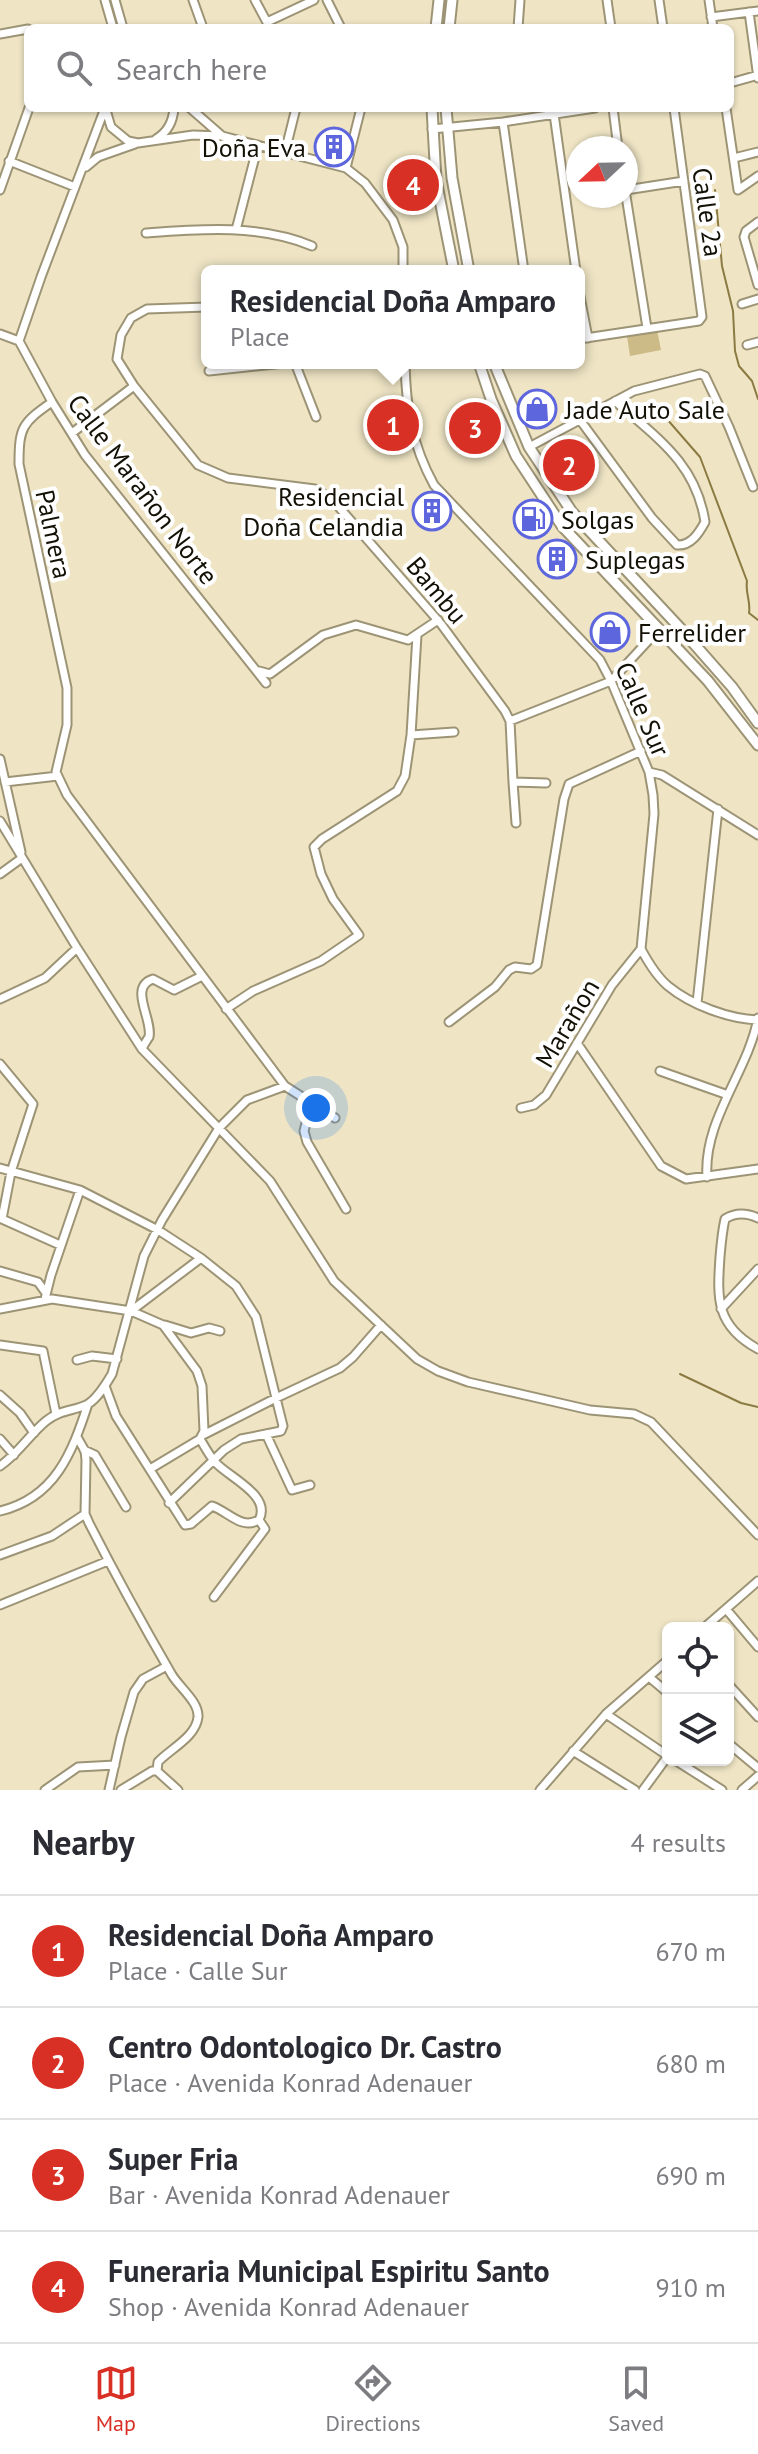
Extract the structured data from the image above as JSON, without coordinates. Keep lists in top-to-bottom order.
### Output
{
  "streets": {
    "street": [
      "Calle 2a",
      "Calle Marañon Norte",
      "Palmera",
      "Bambu",
      "Calle Sur",
      "Marañon"
    ]
  },
  "crossings": [
    ["Calle Marañon Norte", "Palmera"],
    ["Calle Sur", "Marañon"]
  ],
  "places": {
    "building": ["Doña Eva", "Residencial Doña Celandia", "Suplegas"],
    "shop": ["Jade Auto Sale", "Ferrelider"],
    "fuel station": ["Solgas"]
  },
  "north": "left",
  "page": {
    "search": "Search here",
    "pins": [
      "4",
      "1",
      "3",
      "2"
    ],
    "popup": ["Residencial Doña Amparo", "Place"],
    "heading": ["Nearby", "4 results"],
    "list": [
      {
        "mark": "1",
        "name": "Residencial Doña Amparo",
        "note": "Place · Calle Sur",
        "value": "670 m"
      },
      {
        "mark": "2",
        "name": "Centro Odontologico Dr. Castro",
        "note": "Place · Avenida Konrad Adenauer",
        "value": "680 m"
      },
      {
        "mark": "3",
        "name": "Super Fria",
        "note": "Bar · Avenida Konrad Adenauer",
        "value": "690 m"
      },
      {
        "mark": "4",
        "name": "Funeraria Municipal Espiritu Santo",
        "note": "Shop · Avenida Konrad Adenauer",
        "value": "910 m"
      }
    ],
    "nav": ["Map", "Directions", "Saved"]
  }
}
